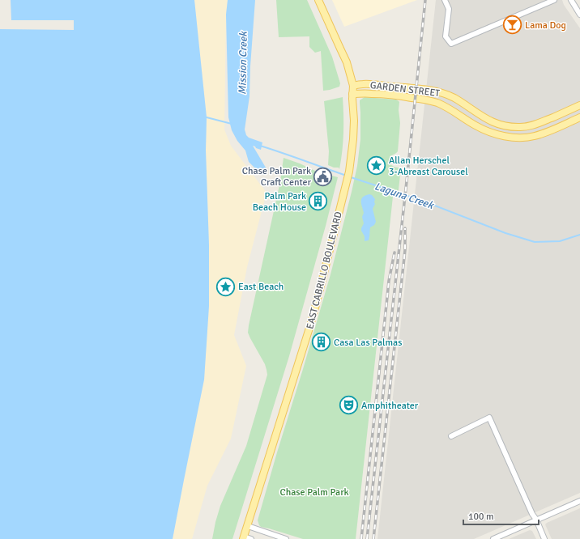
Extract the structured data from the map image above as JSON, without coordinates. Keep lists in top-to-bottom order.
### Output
{
  "streets": {
    "main road": ["GARDEN STREET", "EAST CABRILLO BOULEVARD"]
  },
  "crossings": [
    ["GARDEN STREET", "EAST CABRILLO BOULEVARD"]
  ],
  "water": ["Mission Creek", "Laguna Creek"],
  "parks": ["Chase Palm Park"],
  "places": {
    "bar": ["Lama Dog"],
    "place": ["Allan Herschel 3-Abreast Carousel", "East Beach"],
    "public building": ["Chase Palm Park Craft Center"],
    "building": ["Palm Park Beach House", "Casa Las Palmas"],
    "theatre": ["Amphitheater"]
  },
  "scale_bar": "100 m"
}
